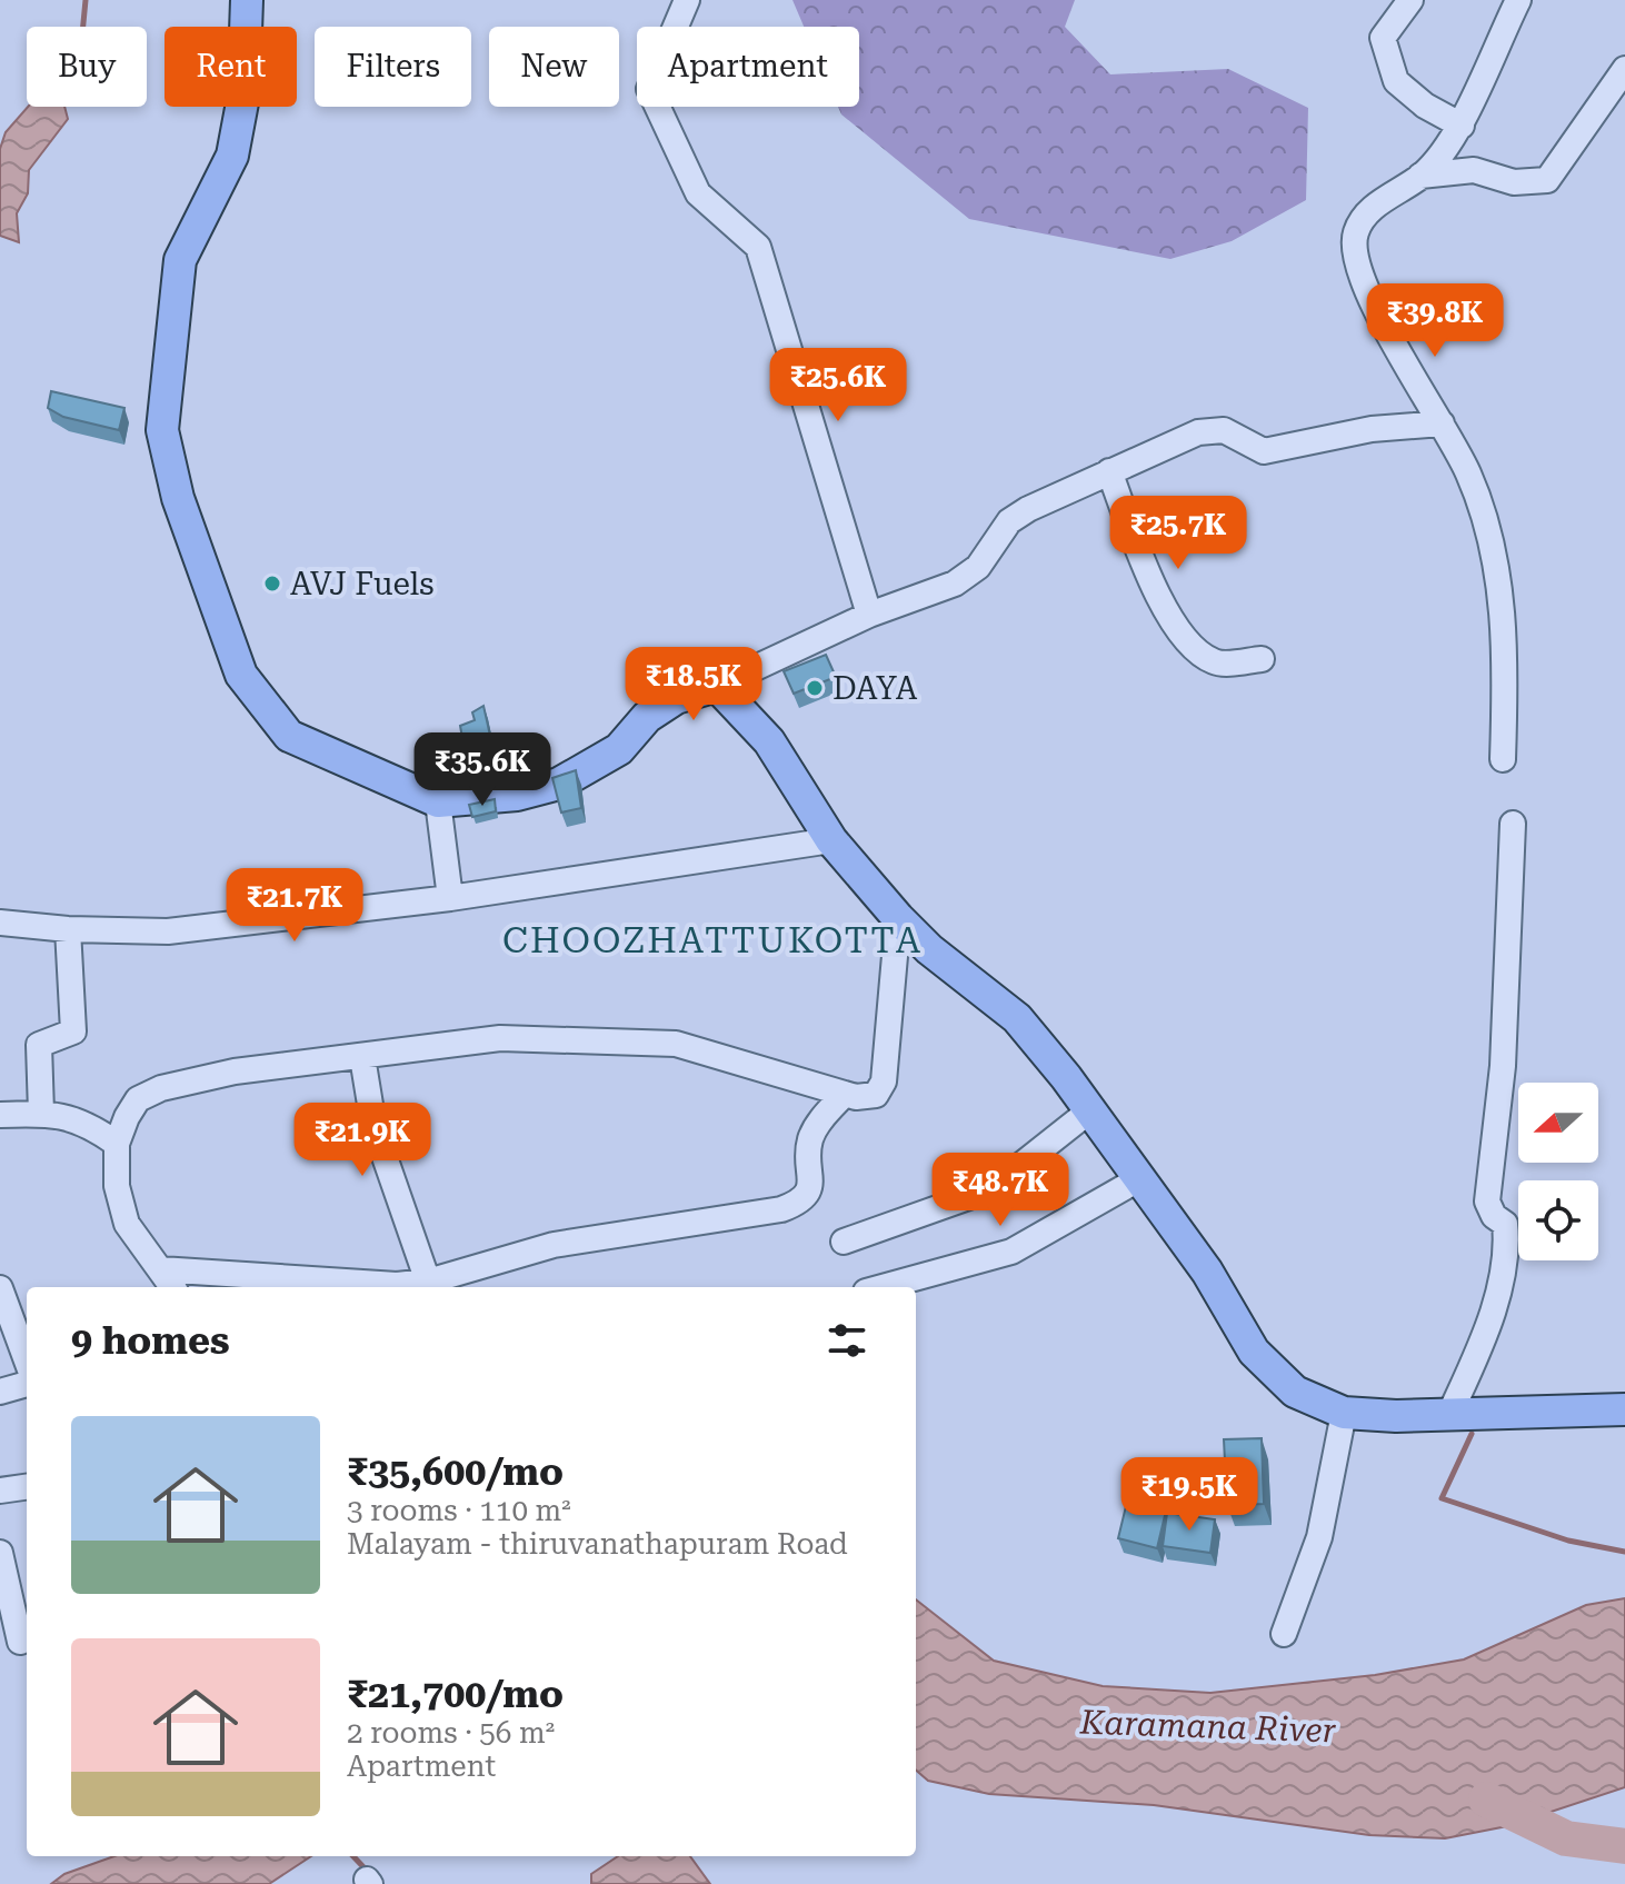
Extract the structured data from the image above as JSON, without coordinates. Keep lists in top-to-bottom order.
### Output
{
  "districts": ["CHOOZHATTUKOTTA"],
  "water": ["Karamana River"],
  "places": ["AVJ Fuels", "DAYA"],
  "north": "left",
  "page": {
    "chip": [
      "Buy",
      "Rent",
      "Filters",
      "New",
      "Apartment"
    ],
    "price": [
      "₹39.8K",
      "₹25.6K",
      "₹25.7K",
      "₹18.5K",
      "₹35.6K",
      "₹21.7K",
      "₹21.9K",
      "₹48.7K",
      "₹19.5K"
    ],
    "heading": "9 homes",
    "list": [
      {
        "name": "₹35,600/mo",
        "note": "3 rooms · 110 m² · Malayam - thiruvanathapuram Road"
      },
      {
        "name": "₹21,700/mo",
        "note": "2 rooms · 56 m² · Apartment"
      }
    ]
  }
}
